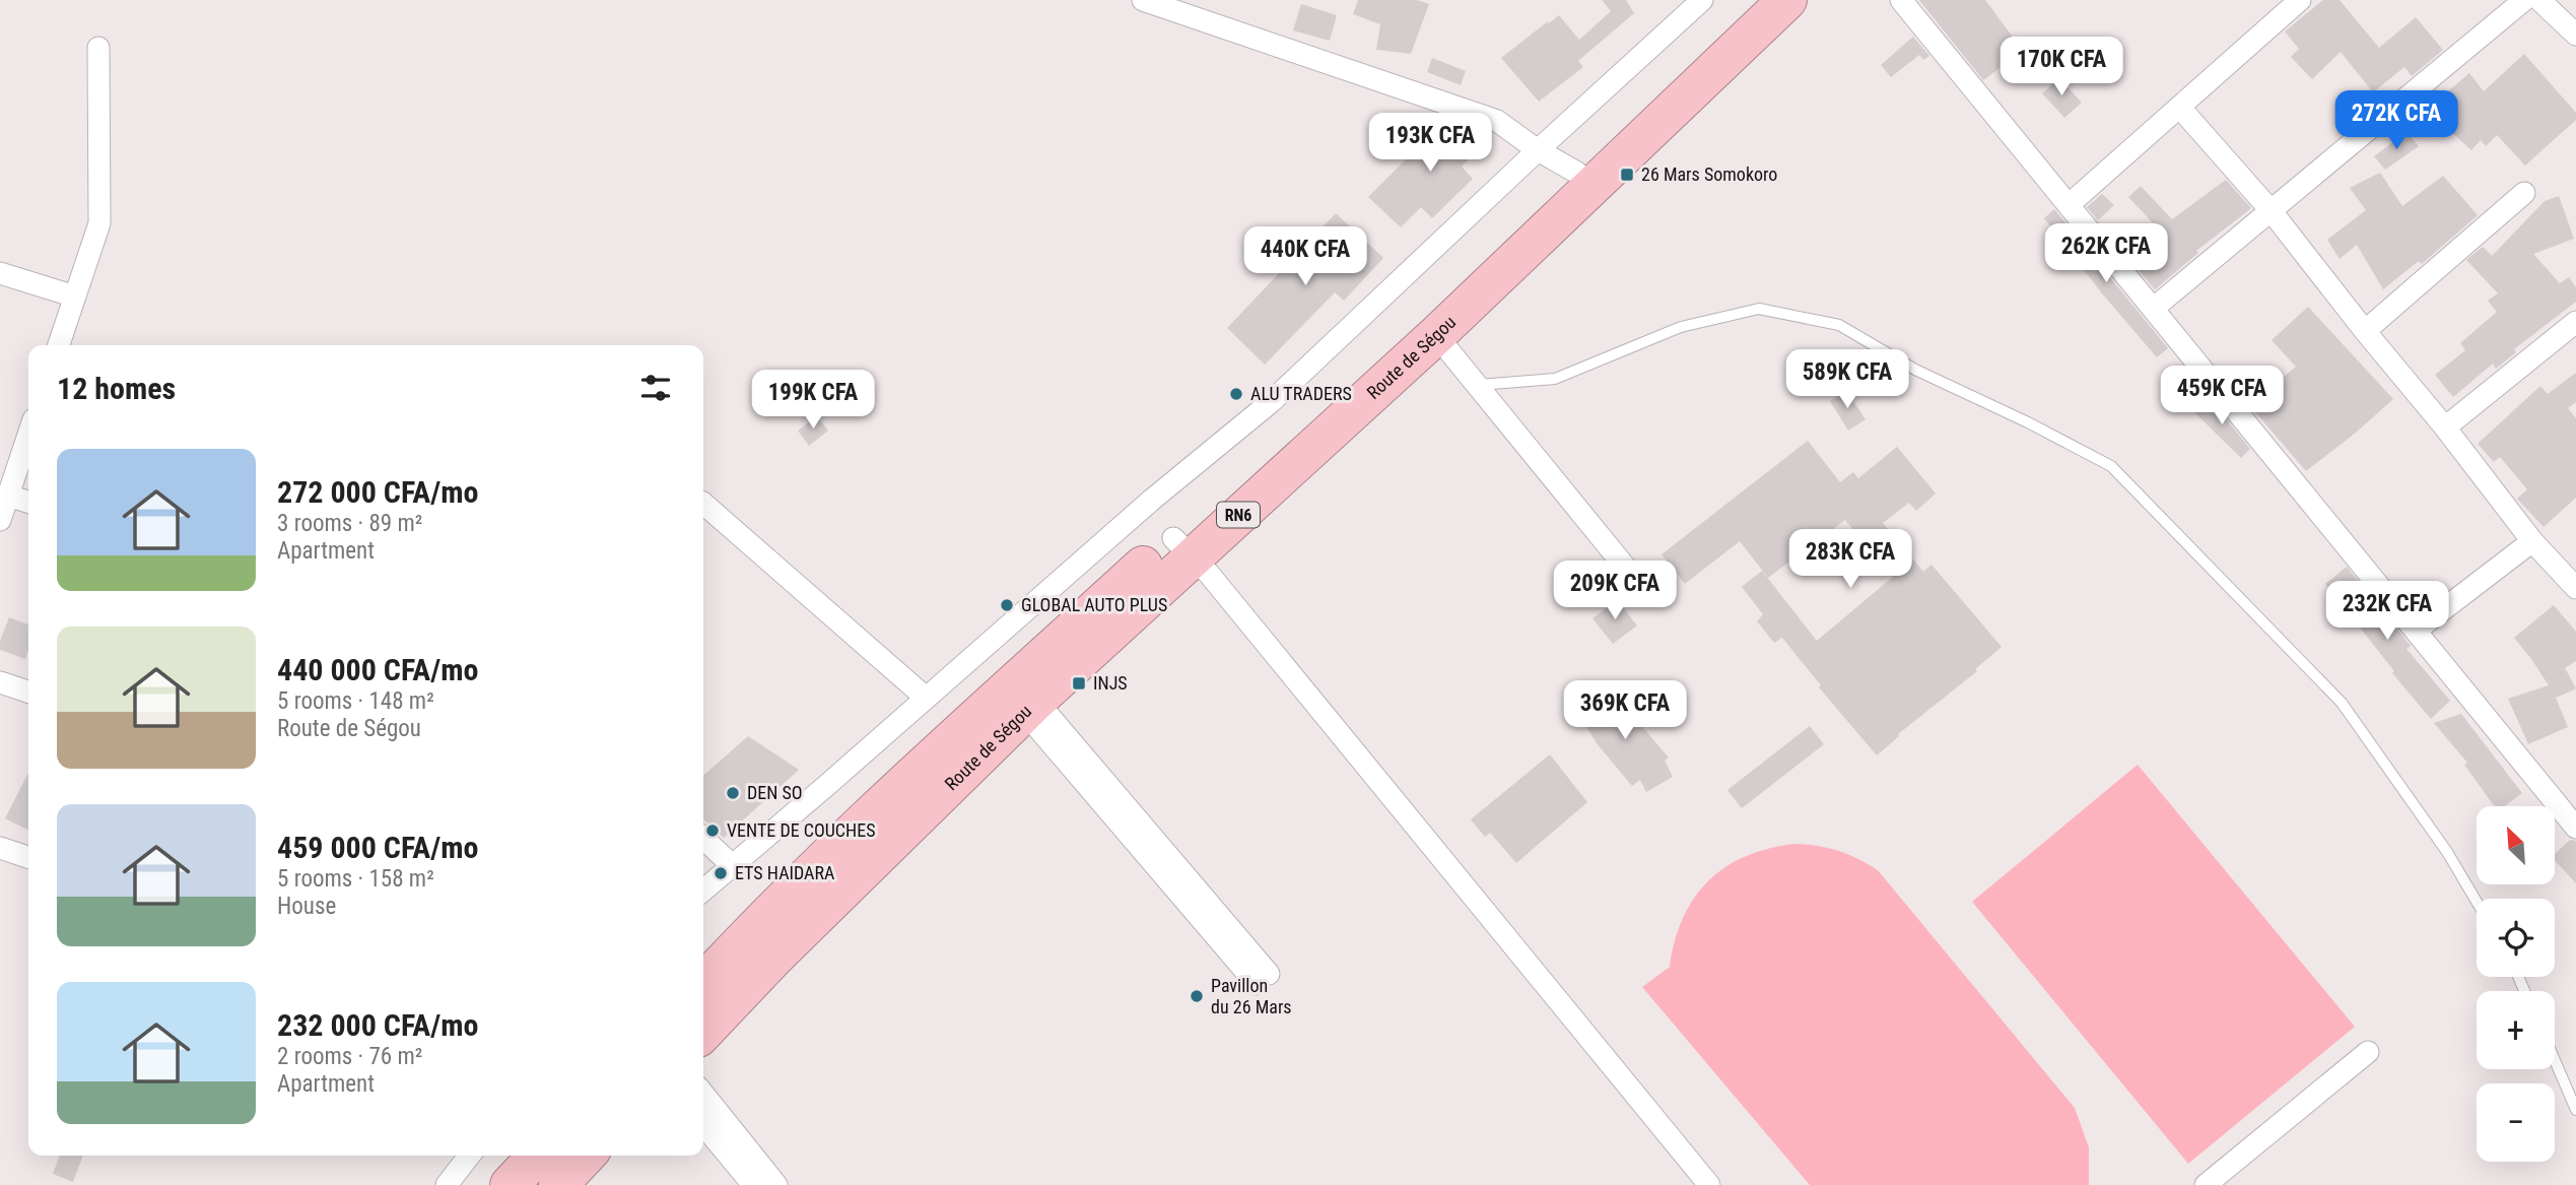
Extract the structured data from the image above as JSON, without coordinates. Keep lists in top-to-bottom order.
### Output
{
  "streets": {
    "highway": ["Route de Ségou", "RN6"]
  },
  "places": {
    "transit": ["26 Mars Somokoro", "INJS"],
    "other": [
      "ALU TRADERS",
      "GLOBAL AUTO PLUS",
      "DEN SO",
      "VENTE DE COUCHES",
      "ETS HAIDARA",
      "Pavillon du 26 Mars"
    ]
  },
  "north": "top left",
  "page": {
    "price": [
      "170K CFA",
      "272K CFA",
      "193K CFA",
      "262K CFA",
      "440K CFA",
      "589K CFA",
      "459K CFA",
      "199K CFA",
      "283K CFA",
      "209K CFA",
      "232K CFA",
      "369K CFA"
    ],
    "heading": "12 homes",
    "list": [
      {
        "name": "272 000 CFA/mo",
        "note": "3 rooms · 89 m² · Apartment"
      },
      {
        "name": "440 000 CFA/mo",
        "note": "5 rooms · 148 m² · Route de Ségou"
      },
      {
        "name": "459 000 CFA/mo",
        "note": "5 rooms · 158 m² · House"
      },
      {
        "name": "232 000 CFA/mo",
        "note": "2 rooms · 76 m² · Apartment"
      }
    ],
    "map_buttons": ["+", "−"]
  }
}
